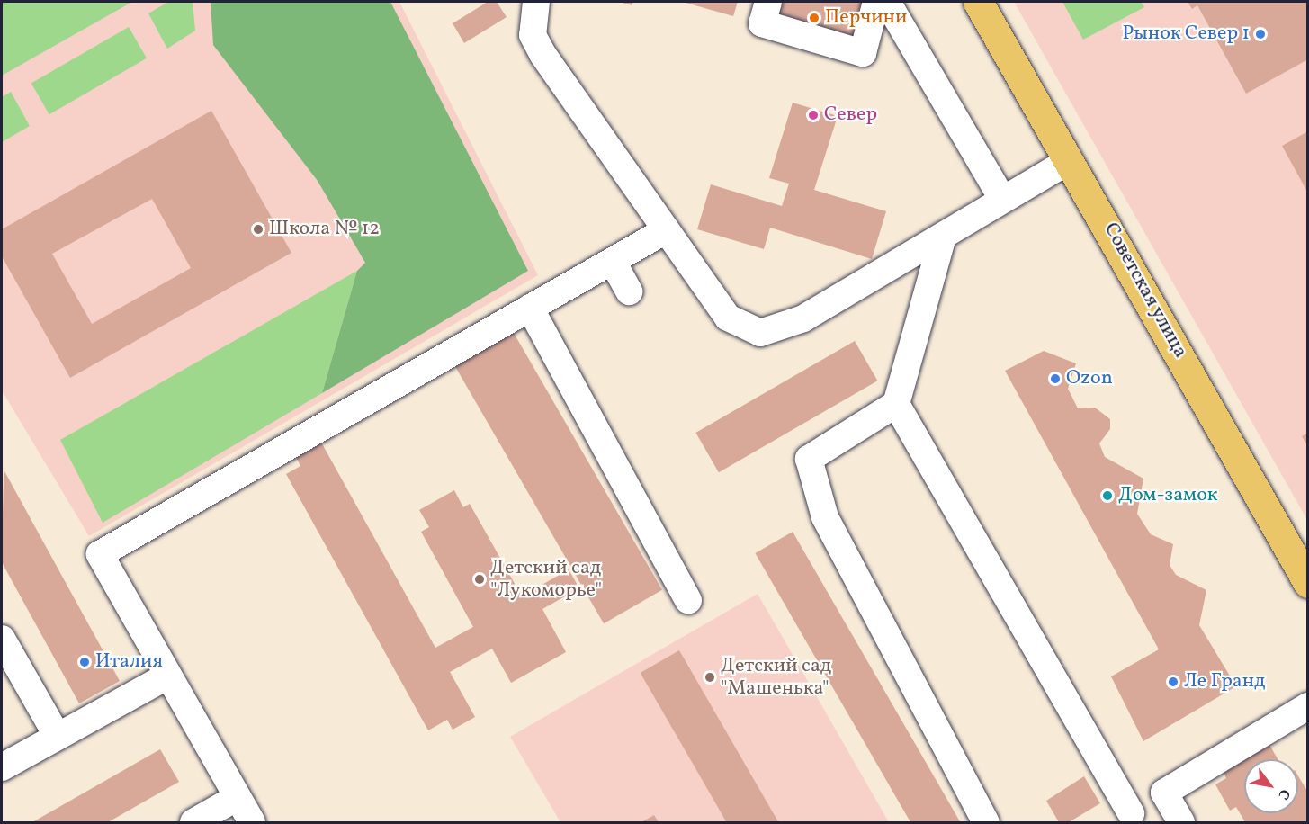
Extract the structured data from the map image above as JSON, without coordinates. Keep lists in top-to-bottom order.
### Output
{
  "streets": {
    "main road": ["Советская улица"]
  },
  "places": [
    "Перчини",
    "Рынок Север 1",
    "Север",
    "Школа № 12",
    "Ozon",
    "Дом-замок",
    "Детский сад \"Лукоморье\"",
    "Италия",
    "Детский сад \"Машенька\"",
    "Ле Гранд"
  ],
  "north": "bottom right"
}
